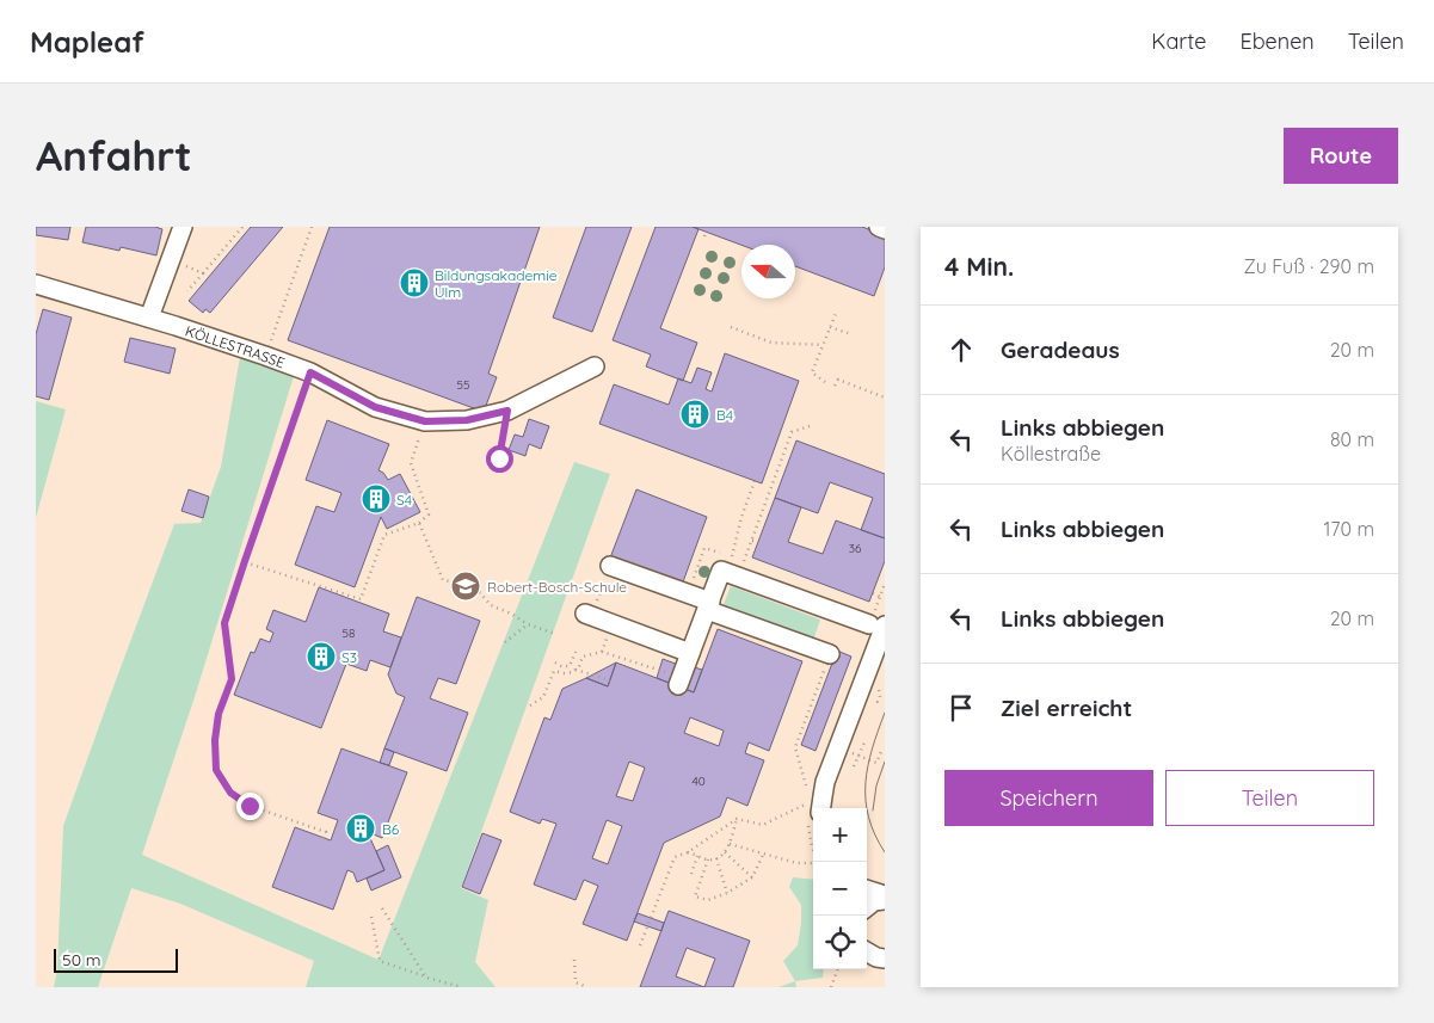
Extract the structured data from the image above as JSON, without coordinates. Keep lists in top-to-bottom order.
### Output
{
  "streets": {
    "street": ["KÖLLESTRASSE"]
  },
  "places": {
    "building": [
      "Bildungsakademie Ulm",
      "B4",
      "S4",
      "S3",
      "B6"
    ],
    "school or university": ["Robert-Bosch-Schule"]
  },
  "house_numbers": [
    "55",
    "36",
    "58",
    "40"
  ],
  "scale_bar": "50 m",
  "north": "left",
  "page": {
    "header": "Mapleaf",
    "nav": ["Karte", "Ebenen", "Teilen"],
    "buttons": [
      "Route",
      ["Speichern", "Teilen"]
    ],
    "title": "Anfahrt",
    "heading": ["4 Min.", "Zu Fuß · 290 m"],
    "list": [
      ["Geradeaus", "20 m"],
      ["Links abbiegen", "Köllestraße", "80 m"],
      ["Links abbiegen", "170 m"],
      ["Links abbiegen", "20 m"],
      "Ziel erreicht"
    ],
    "map_buttons": ["+", "−"],
    "scale": "50 m"
  }
}
